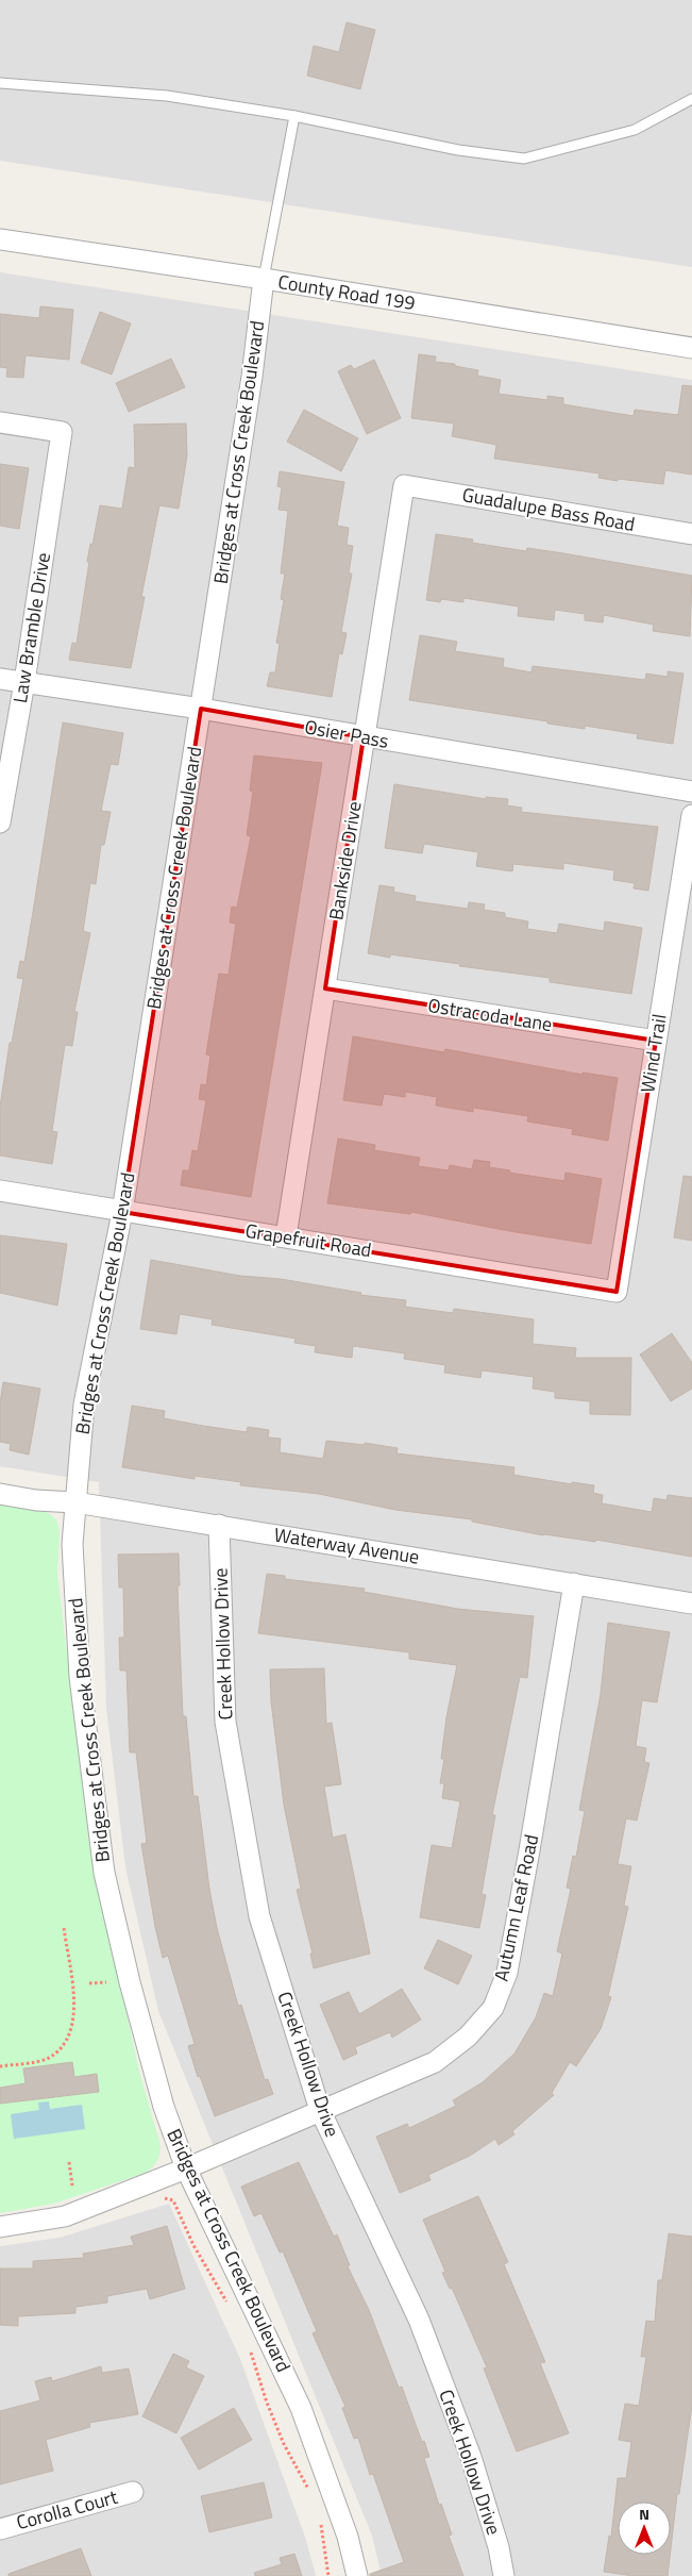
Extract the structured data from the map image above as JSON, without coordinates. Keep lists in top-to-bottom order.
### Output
{
  "streets": {
    "street": [
      "County Road 199",
      "Bridges at Cross Creek Boulevard",
      "Guadalupe Bass Road",
      "Law Bramble Drive",
      "Osier Pass",
      "Bankside Drive",
      "Ostracoda Lane",
      "Wind Trail",
      "Grapefruit Road",
      "Waterway Avenue",
      "Creek Hollow Drive",
      "Autumn Leaf Road",
      "Corolla Court"
    ]
  },
  "crossings": [
    ["County Road 199", "Bridges at Cross Creek Boulevard"],
    ["Bridges at Cross Creek Boulevard", "Osier Pass"],
    ["Bridges at Cross Creek Boulevard", "Grapefruit Road"],
    ["Bridges at Cross Creek Boulevard", "Waterway Avenue"],
    ["Bridges at Cross Creek Boulevard", "Autumn Leaf Road"],
    ["Guadalupe Bass Road", "Bankside Drive"],
    ["Law Bramble Drive", "Osier Pass"],
    ["Osier Pass", "Bankside Drive"],
    ["Bankside Drive", "Ostracoda Lane"],
    ["Bankside Drive", "Grapefruit Road"],
    ["Ostracoda Lane", "Wind Trail"],
    ["Wind Trail", "Grapefruit Road"],
    ["Waterway Avenue", "Creek Hollow Drive"],
    ["Waterway Avenue", "Autumn Leaf Road"],
    ["Creek Hollow Drive", "Autumn Leaf Road"]
  ],
  "north": "top"
}
